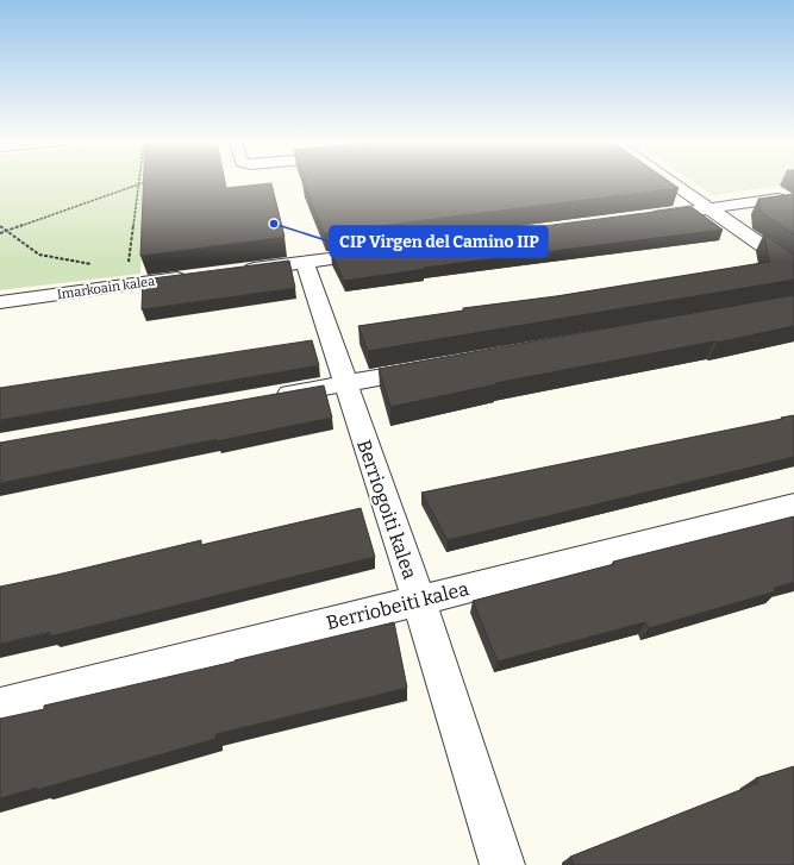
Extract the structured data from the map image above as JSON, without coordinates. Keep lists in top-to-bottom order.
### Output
{
  "streets": {
    "street": ["Imarkoain kalea", "Berriogoiti kalea", "Berriobeiti kalea"]
  },
  "crossings": [
    ["Berriogoiti kalea", "Berriobeiti kalea"]
  ],
  "places": ["CIP Virgen del Camino IIP"]
}
